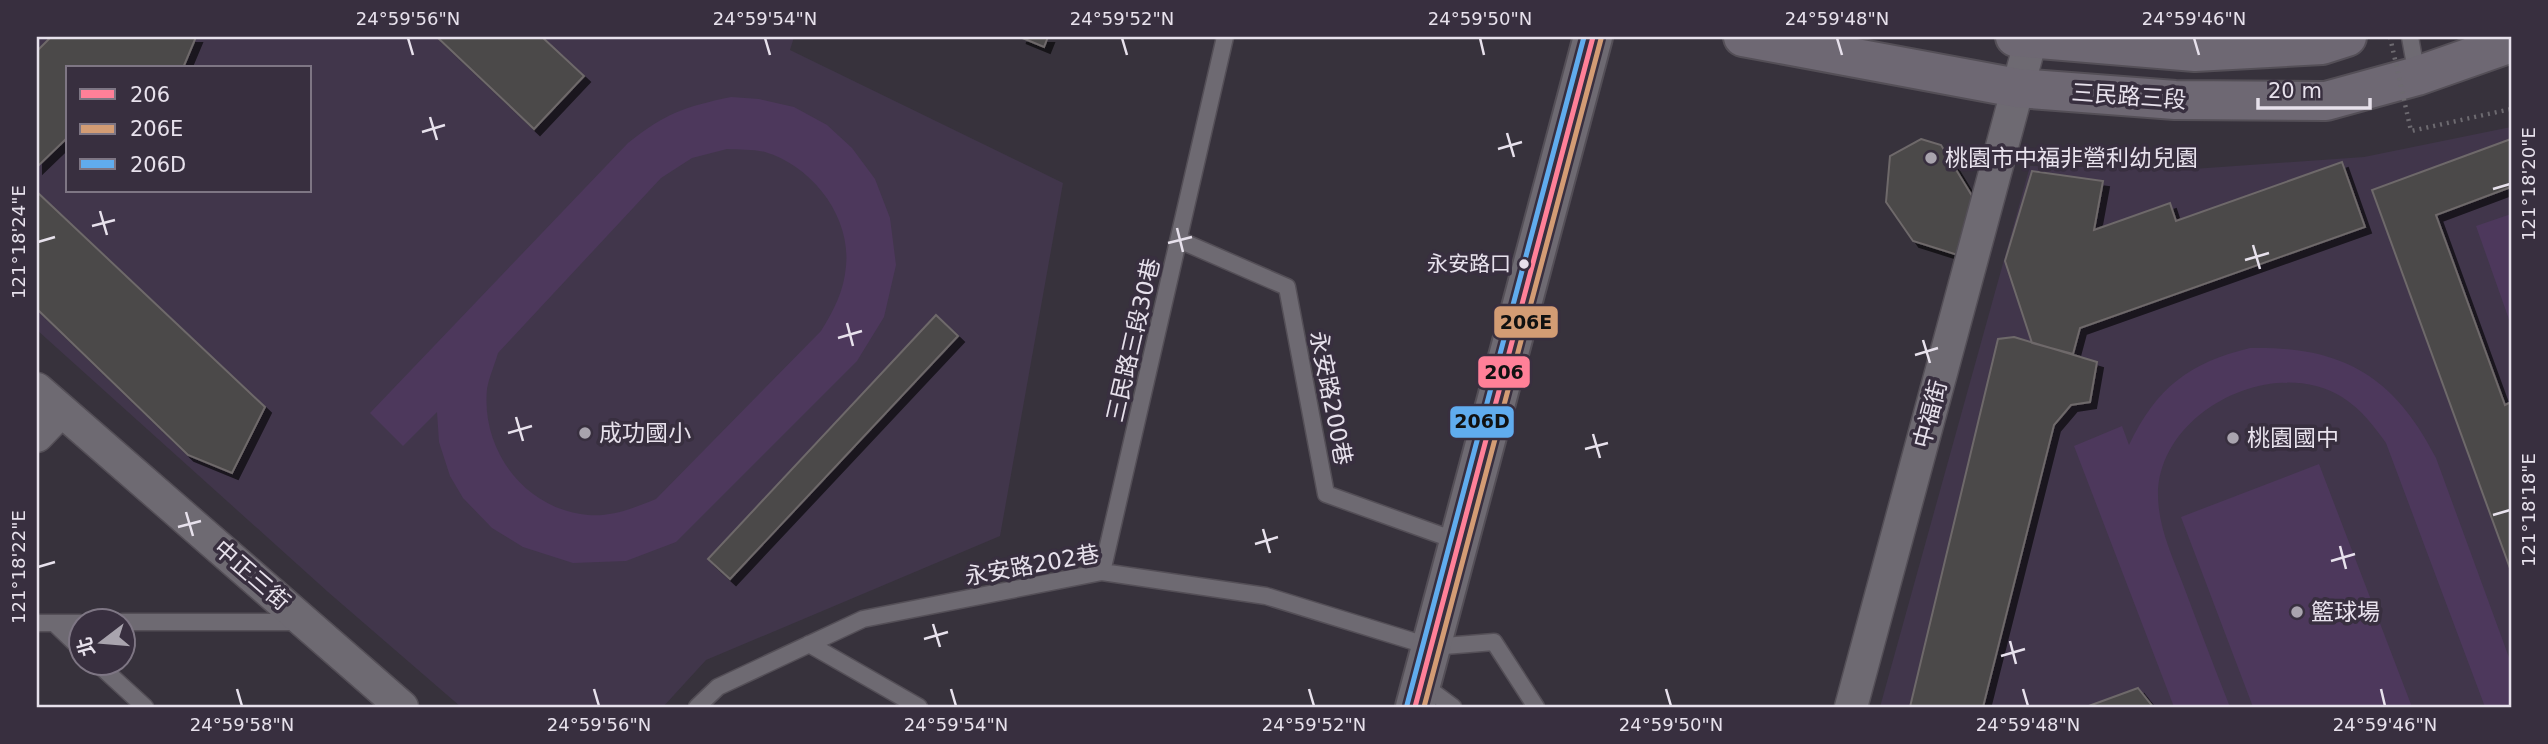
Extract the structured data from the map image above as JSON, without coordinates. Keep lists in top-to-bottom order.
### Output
{
  "streets": {
    "main road": ["三民路三段"],
    "street": ["中福街", "中正三街"],
    "lane": ["三民路三段30巷", "永安路200巷", "永安路202巷"]
  },
  "crossings": [
    ["三民路三段", "中福街"],
    ["三民路三段30巷", "永安路200巷"],
    ["三民路三段30巷", "永安路202巷"]
  ],
  "places": [
    "桃園市中福非營利幼兒園",
    "永安路口",
    "成功國小",
    "桃園國中",
    "籃球場"
  ],
  "lines": ["transit line 206", "transit line 206D", "transit line 206E"],
  "legend": ["206", "206E", "206D"],
  "scale_bar": "20 m",
  "north": "left",
  "coordinates": [
    "24°59'56\"N",
    "24°59'54\"N",
    "24°59'52\"N",
    "24°59'50\"N",
    "24°59'48\"N",
    "24°59'46\"N",
    "121°18'20\"E",
    "121°18'24\"E",
    "121°18'18\"E",
    "121°18'22\"E",
    "24°59'58\"N"
  ]
}
